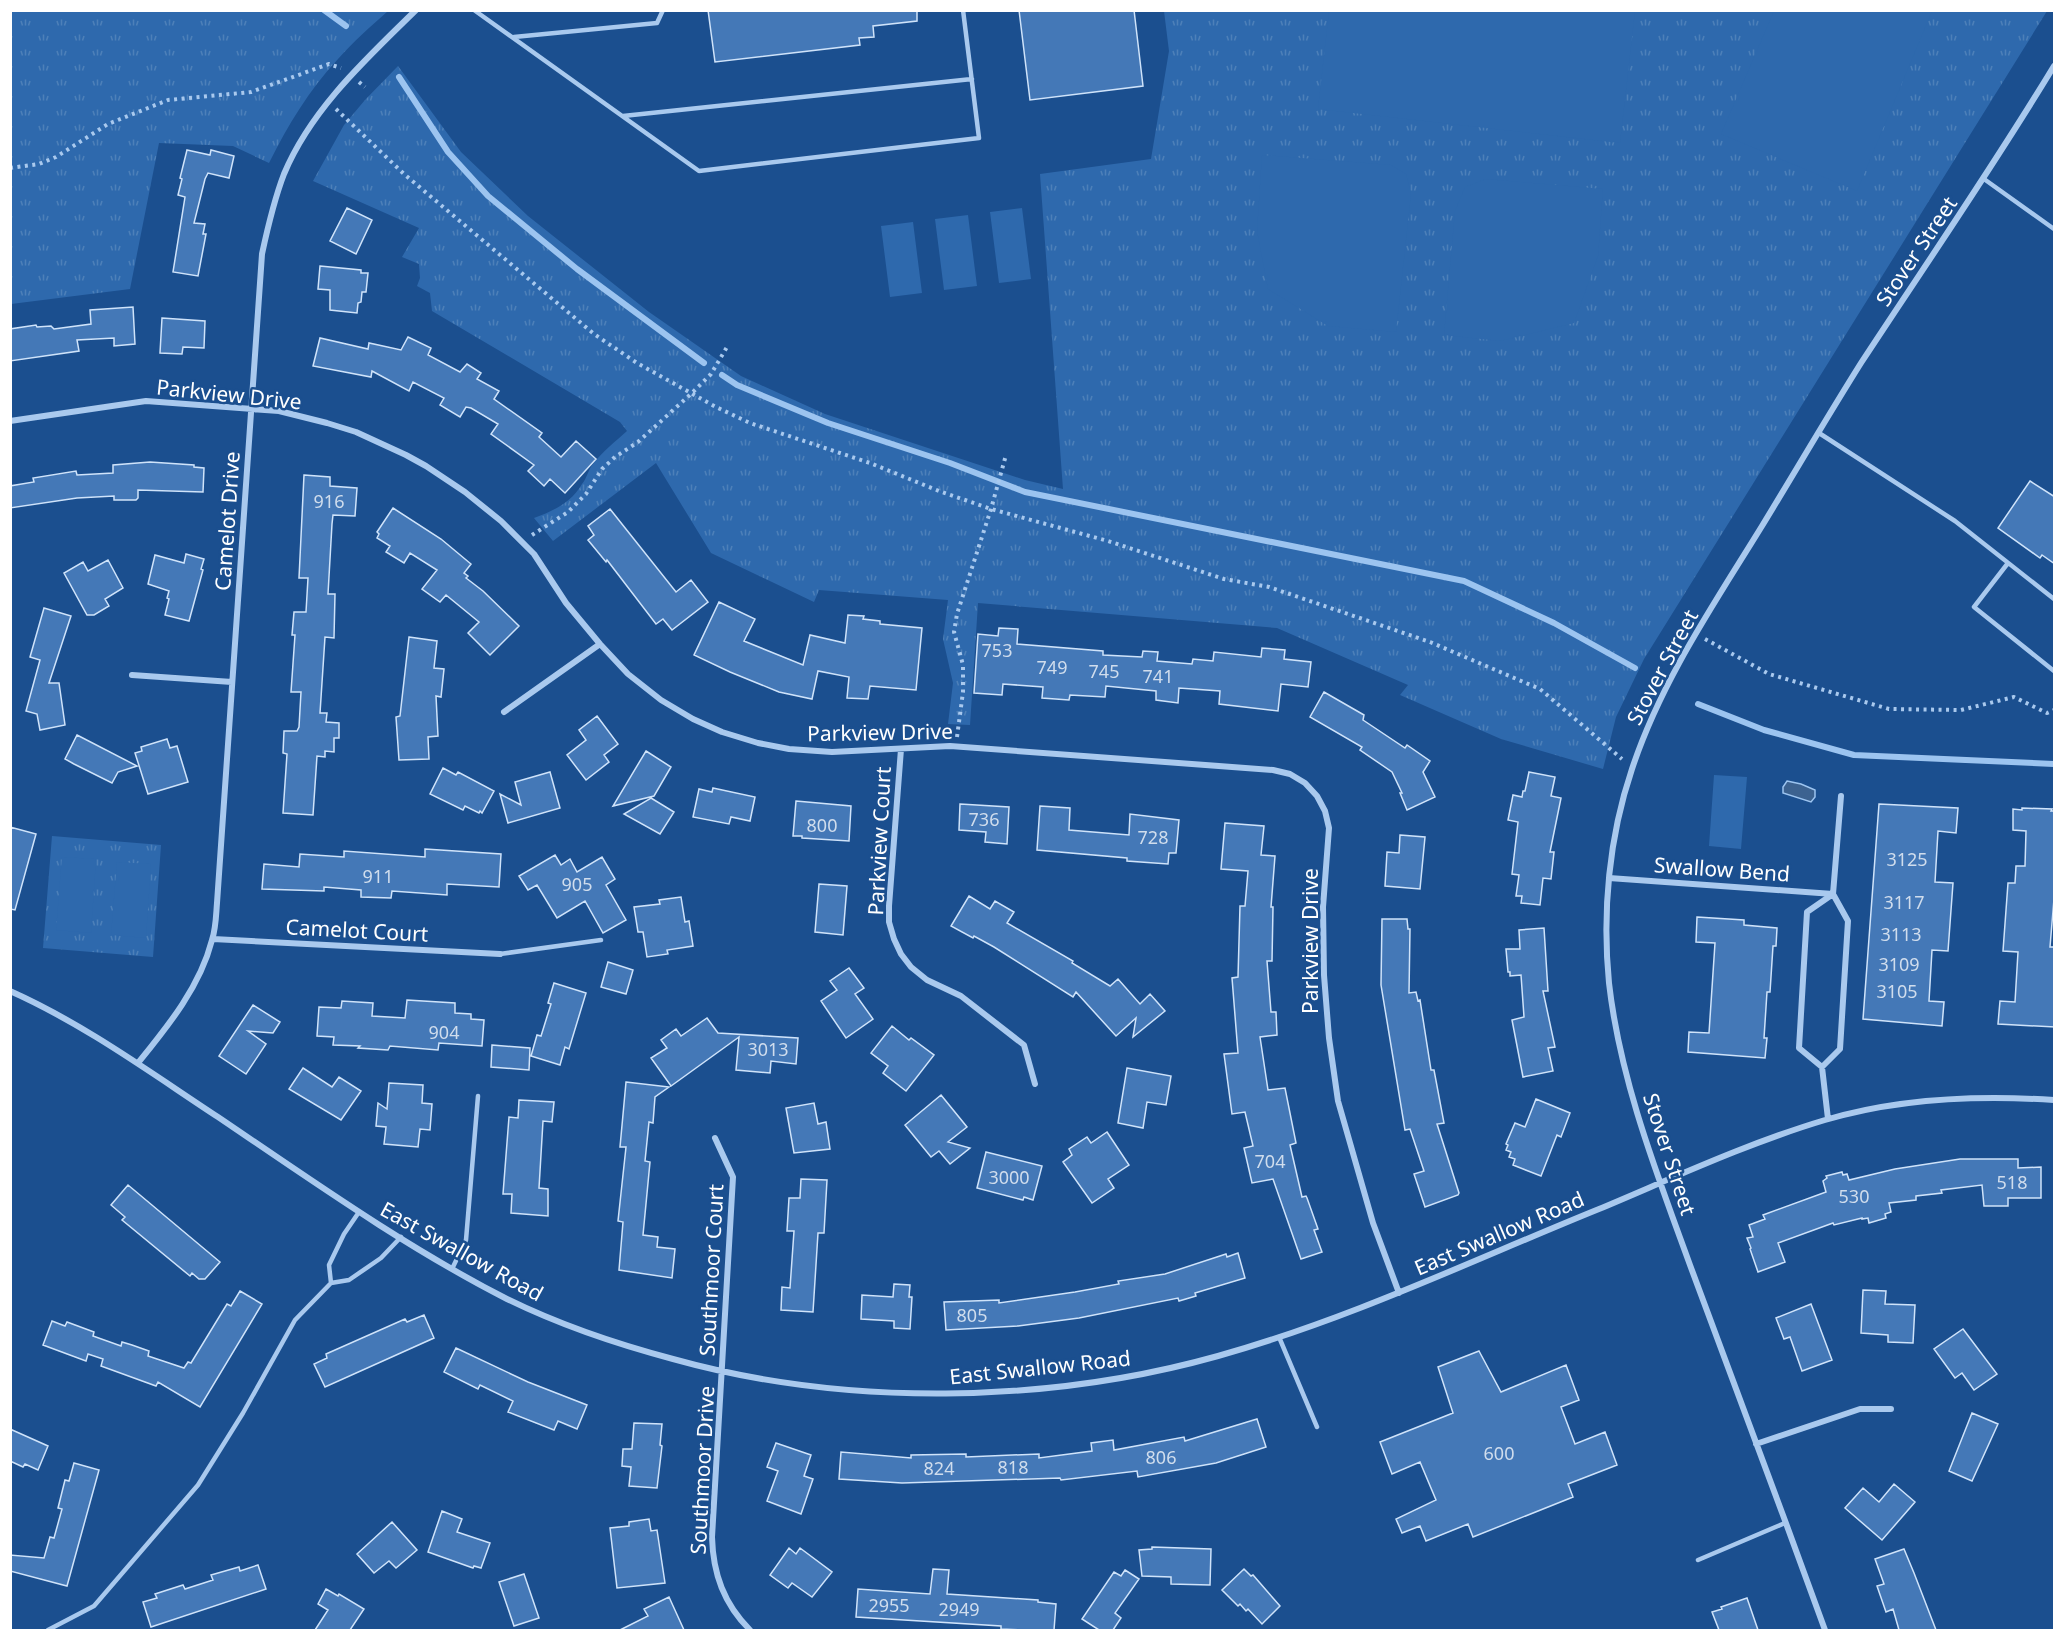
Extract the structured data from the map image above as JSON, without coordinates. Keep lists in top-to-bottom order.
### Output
{
  "streets": {
    "street": [
      "Stover Street",
      "Parkview Drive",
      "Camelot Drive",
      "Parkview Court",
      "Swallow Bend",
      "Camelot Court",
      "East Swallow Road",
      "Southmoor Court",
      "Southmoor Drive"
    ]
  },
  "crossings": [
    ["Stover Street", "Swallow Bend"],
    ["Stover Street", "East Swallow Road"],
    ["Parkview Drive", "Camelot Drive"],
    ["Parkview Drive", "Parkview Court"],
    ["Parkview Drive", "East Swallow Road"],
    ["Camelot Drive", "Camelot Court"],
    ["Camelot Drive", "East Swallow Road"],
    ["East Swallow Road", "Southmoor Court"],
    ["East Swallow Road", "Southmoor Drive"],
    ["Southmoor Court", "Southmoor Drive"]
  ],
  "house_numbers": [
    "916",
    "753",
    "749",
    "745",
    "741",
    "736",
    "800",
    "728",
    "3125",
    "911",
    "905",
    "3117",
    "3113",
    "3109",
    "3105",
    "904",
    "3013",
    "704",
    "3000",
    "518",
    "530",
    "805",
    "600",
    "806",
    "818",
    "824",
    "2955",
    "2949"
  ]
}
